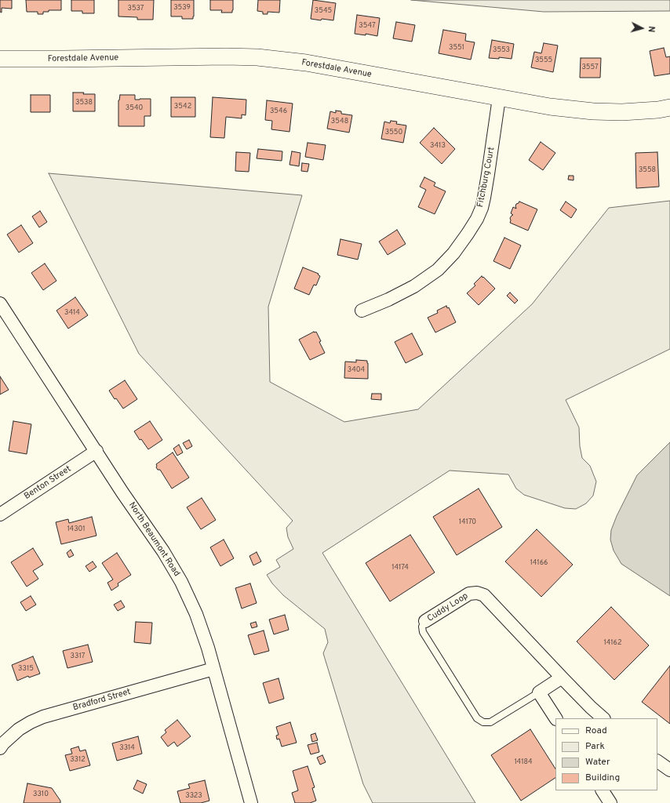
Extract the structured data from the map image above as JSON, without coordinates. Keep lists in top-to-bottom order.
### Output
{
  "streets": {
    "street": [
      "Forestdale Avenue",
      "Fitchburg Court",
      "Benton Street",
      "North Beaumont Road",
      "Cuddy Loop",
      "Bradford Street"
    ]
  },
  "crossings": [
    ["Forestdale Avenue", "Fitchburg Court"],
    ["Benton Street", "North Beaumont Road"],
    ["North Beaumont Road", "Bradford Street"]
  ],
  "house_numbers": [
    "3539",
    "3537",
    "3545",
    "3547",
    "3551",
    "3553",
    "3555",
    "3557",
    "3538",
    "3542",
    "3540",
    "3546",
    "3548",
    "3550",
    "3413",
    "3558",
    "3414",
    "3404",
    "14170",
    "14301",
    "14166",
    "14174",
    "14162",
    "3317",
    "3315",
    "3314",
    "3312",
    "14184",
    "3310",
    "3323"
  ],
  "legend": [
    "Road",
    "Park",
    "Water",
    "Building"
  ],
  "north": "right"
}
